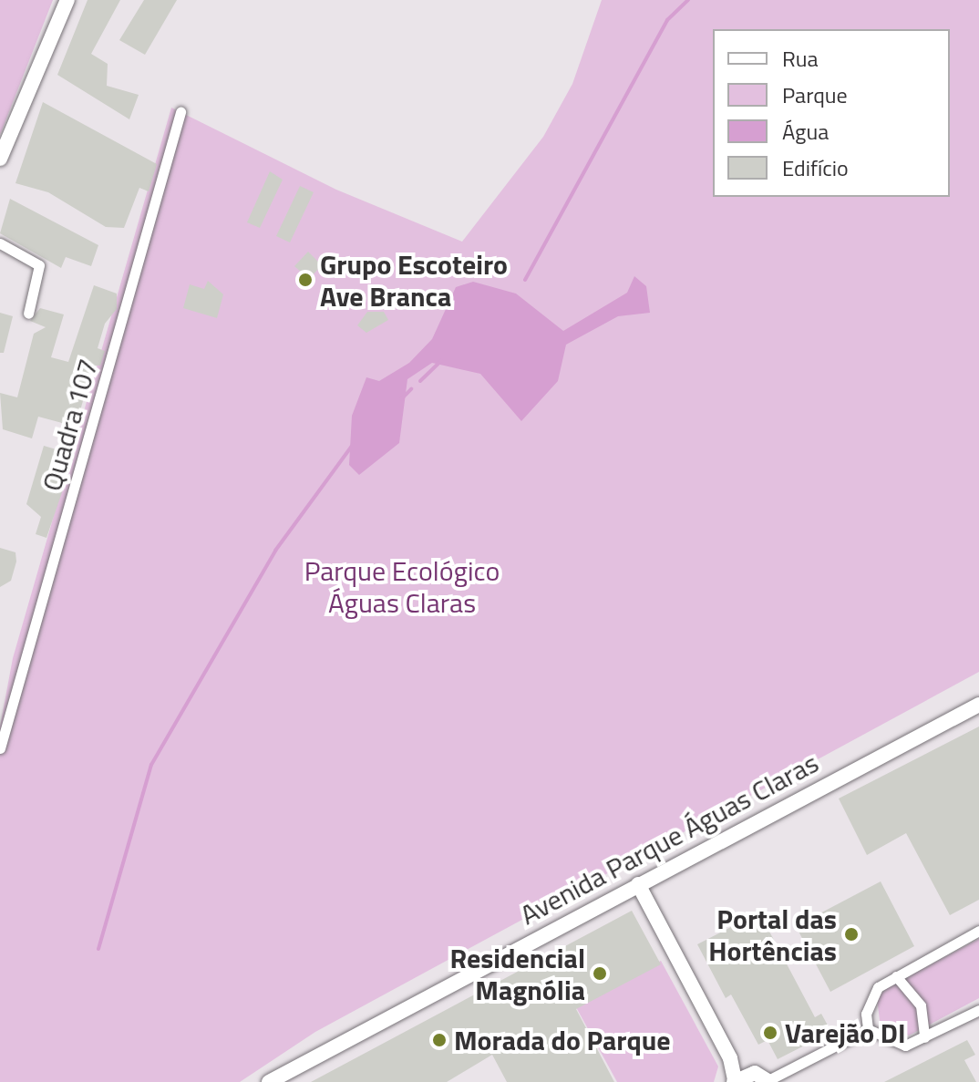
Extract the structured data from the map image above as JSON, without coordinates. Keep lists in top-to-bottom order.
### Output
{
  "streets": {
    "street": ["Quadra 107", "Avenida Parque Águas Claras"]
  },
  "parks": ["Parque Ecológico Águas Claras"],
  "places": [
    "Grupo Escoteiro Ave Branca",
    "Portal das Hortências",
    "Residencial Magnólia",
    "Varejão DI",
    "Morada do Parque"
  ],
  "legend": [
    "Rua",
    "Parque",
    "Água",
    "Edifício"
  ]
}
